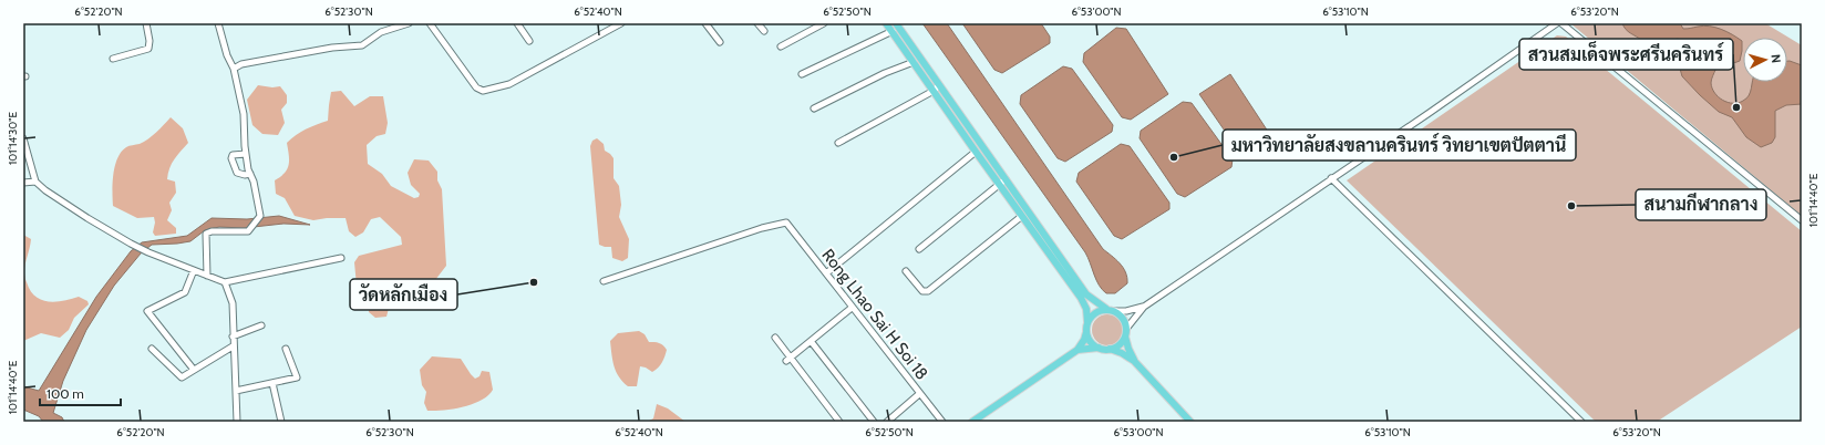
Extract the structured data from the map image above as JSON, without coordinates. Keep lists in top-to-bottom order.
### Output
{
  "streets": {
    "street": ["Rong Lhao Sai H Soi 18"]
  },
  "places": [
    "สวนสมเด็จพระศรีนครินทร์",
    "มหาวิทยาลัยสงขลานครินทร์ วิทยาเขตปัตตานี",
    "สนามกีฬากลาง",
    "วัดหลักเมือง"
  ],
  "scale_bar": "100 m",
  "north": "right",
  "coordinates": [
    "6°52'20\"N",
    "6°52'30\"N",
    "6°52'40\"N",
    "6°52'50\"N",
    "6°53'00\"N",
    "6°53'10\"N",
    "6°53'20\"N",
    "101°14'30\"E",
    "101°14'40\"E"
  ]
}
